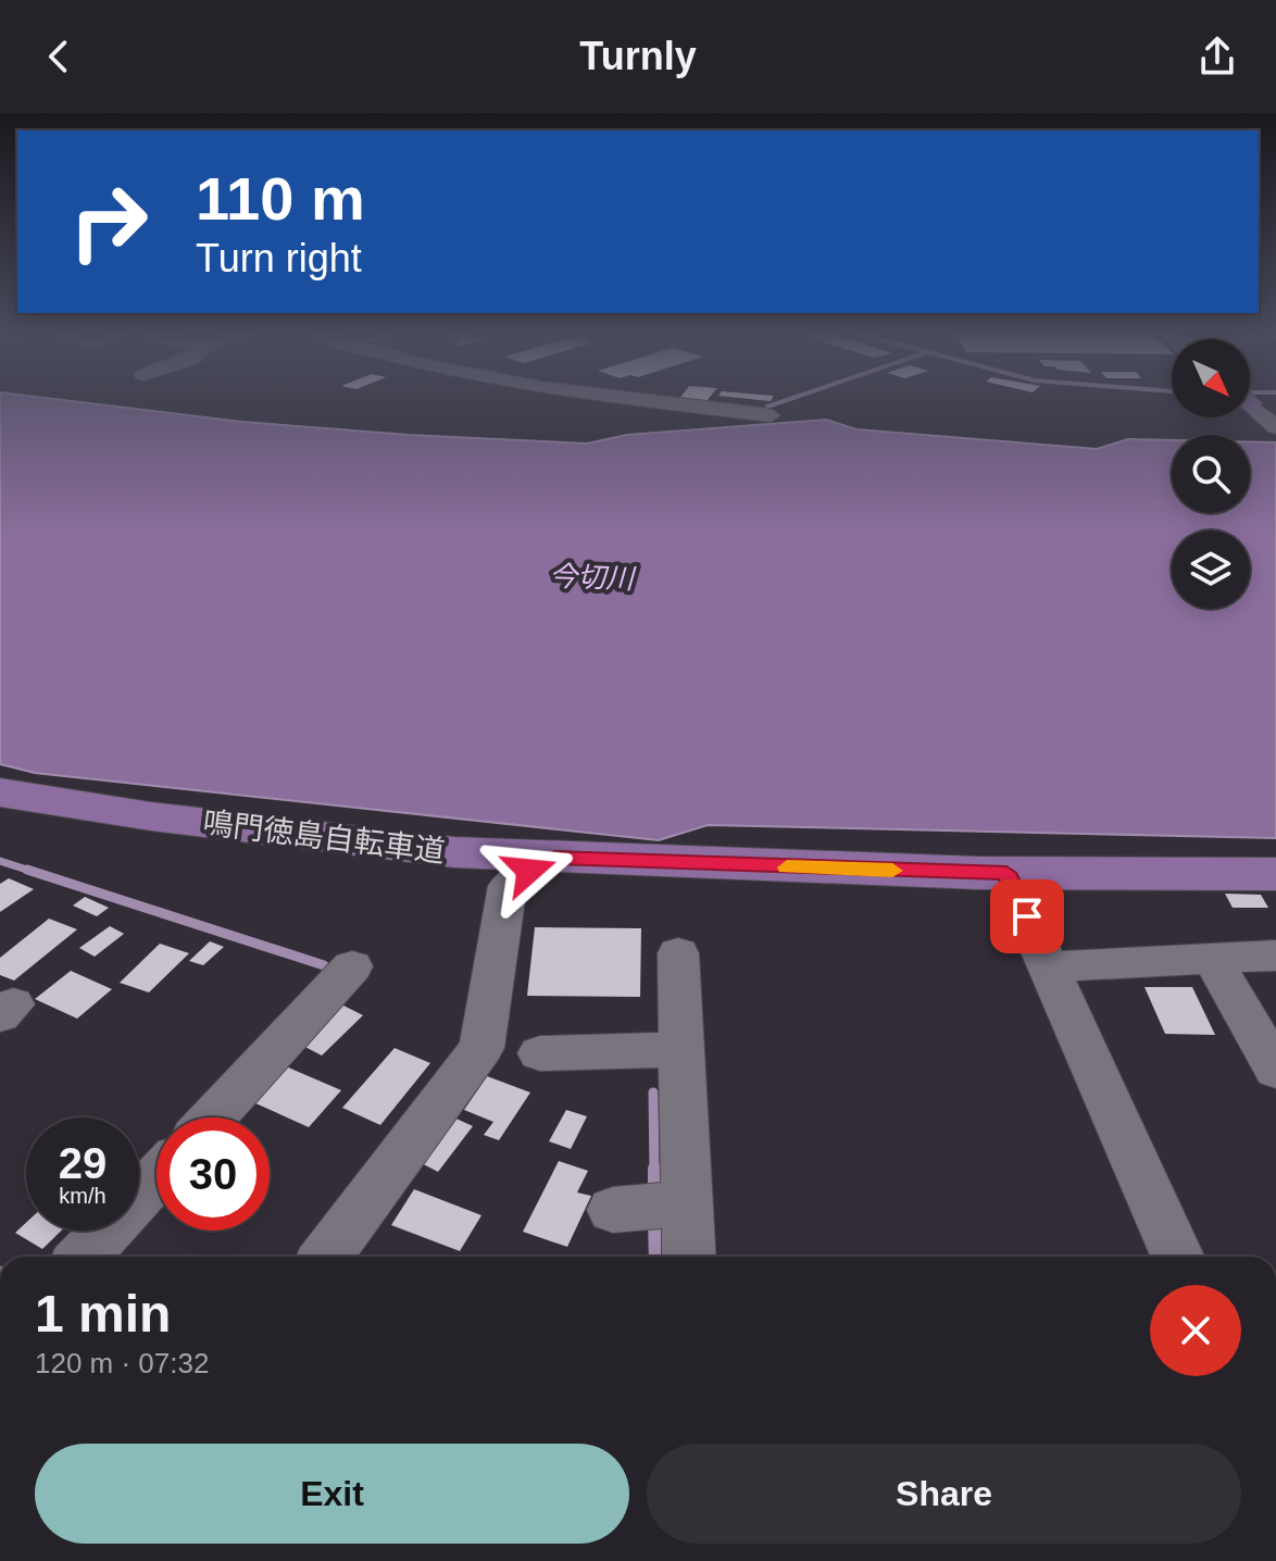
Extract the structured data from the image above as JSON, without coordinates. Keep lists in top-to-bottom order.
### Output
{
  "streets": {
    "main road": ["鳴門徳島自転車道"]
  },
  "water": ["今切川"],
  "north": "bottom right",
  "page": {
    "header": "Turnly",
    "turn": ["110 m", "Turn right"],
    "speed": "29 km/h",
    "limit": "30",
    "heading": ["1 min", "120 m · 07:32"],
    "buttons": ["Exit", "Share"]
  }
}
